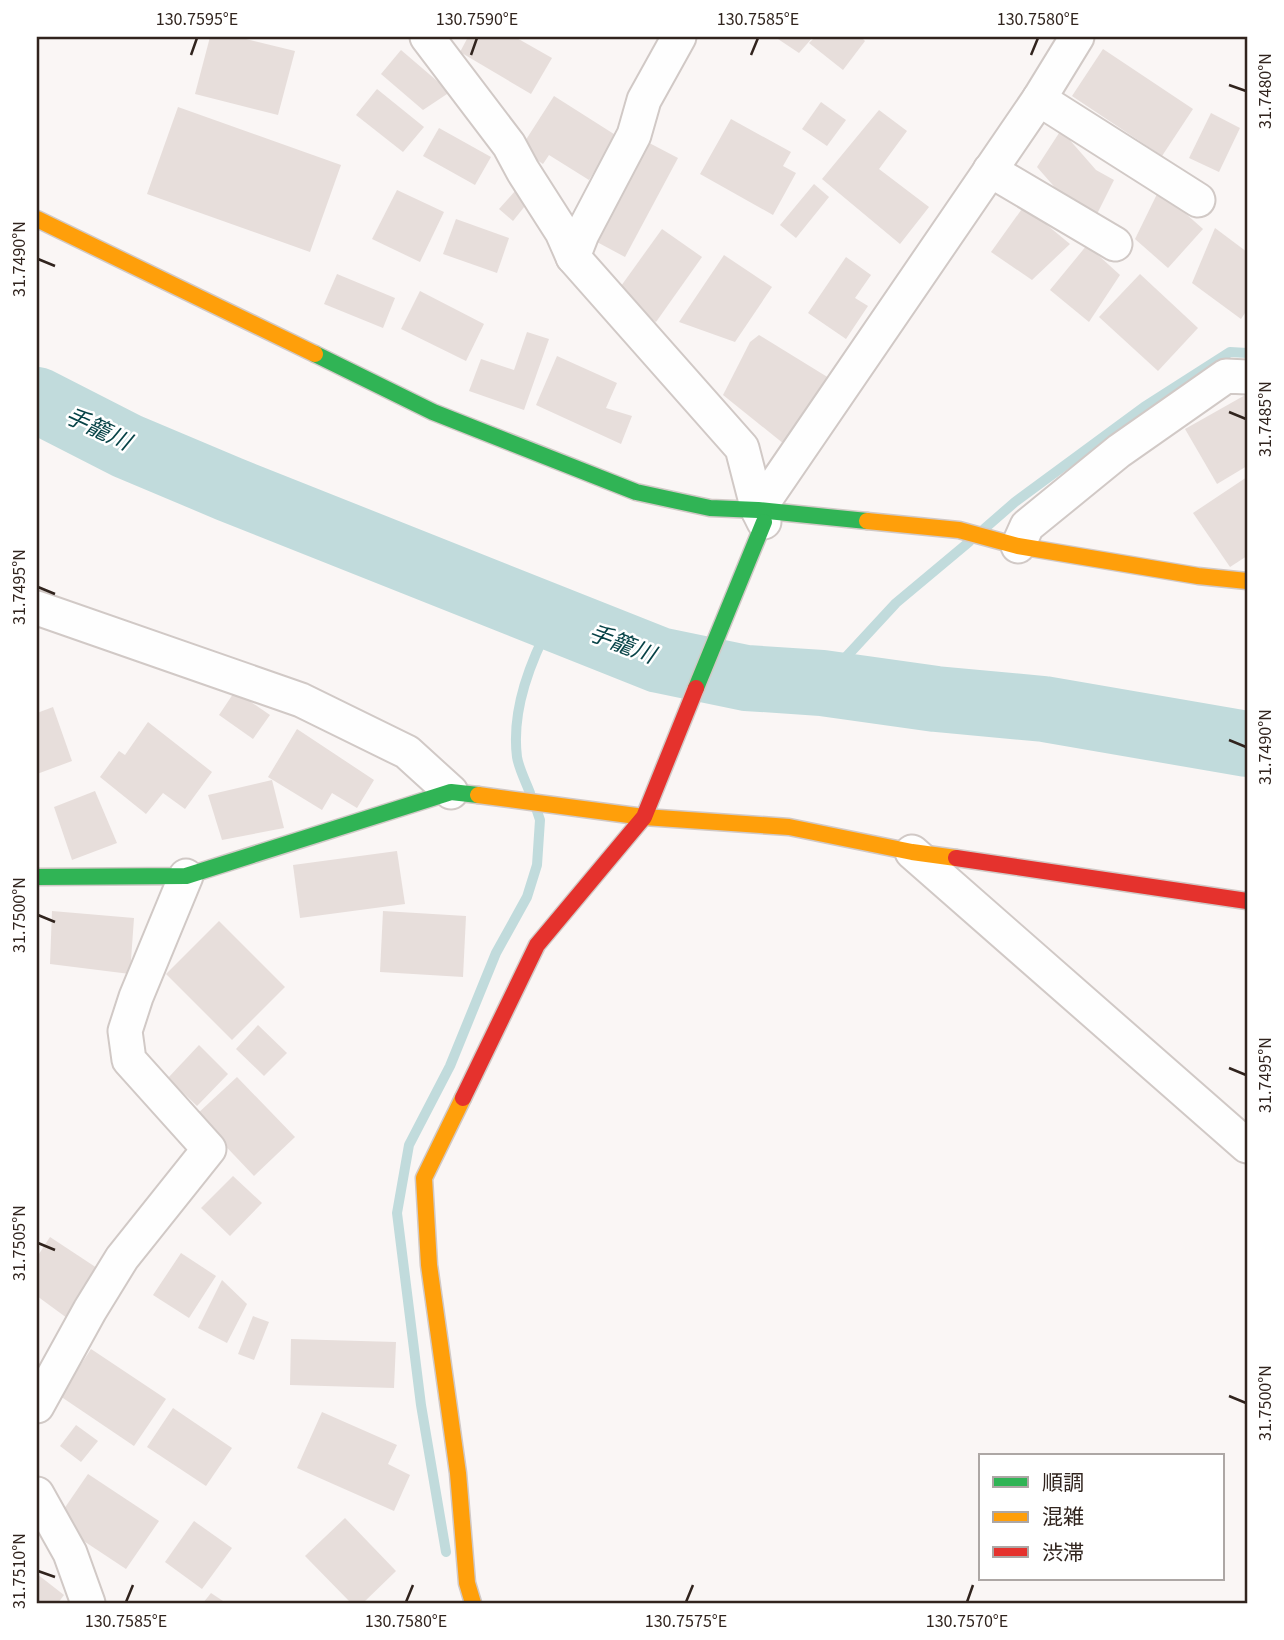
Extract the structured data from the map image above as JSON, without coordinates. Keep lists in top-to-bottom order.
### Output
{
  "water": ["手籠川"],
  "legend": ["順調", "混雑", "渋滞"],
  "coordinates": [
    "130.7595°E",
    "130.7590°E",
    "130.7585°E",
    "130.7580°E",
    "31.7480°N",
    "31.7490°N",
    "31.7485°N",
    "31.7495°N",
    "31.7500°N",
    "31.7505°N",
    "31.7510°N",
    "130.7575°E",
    "130.7570°E"
  ]
}
